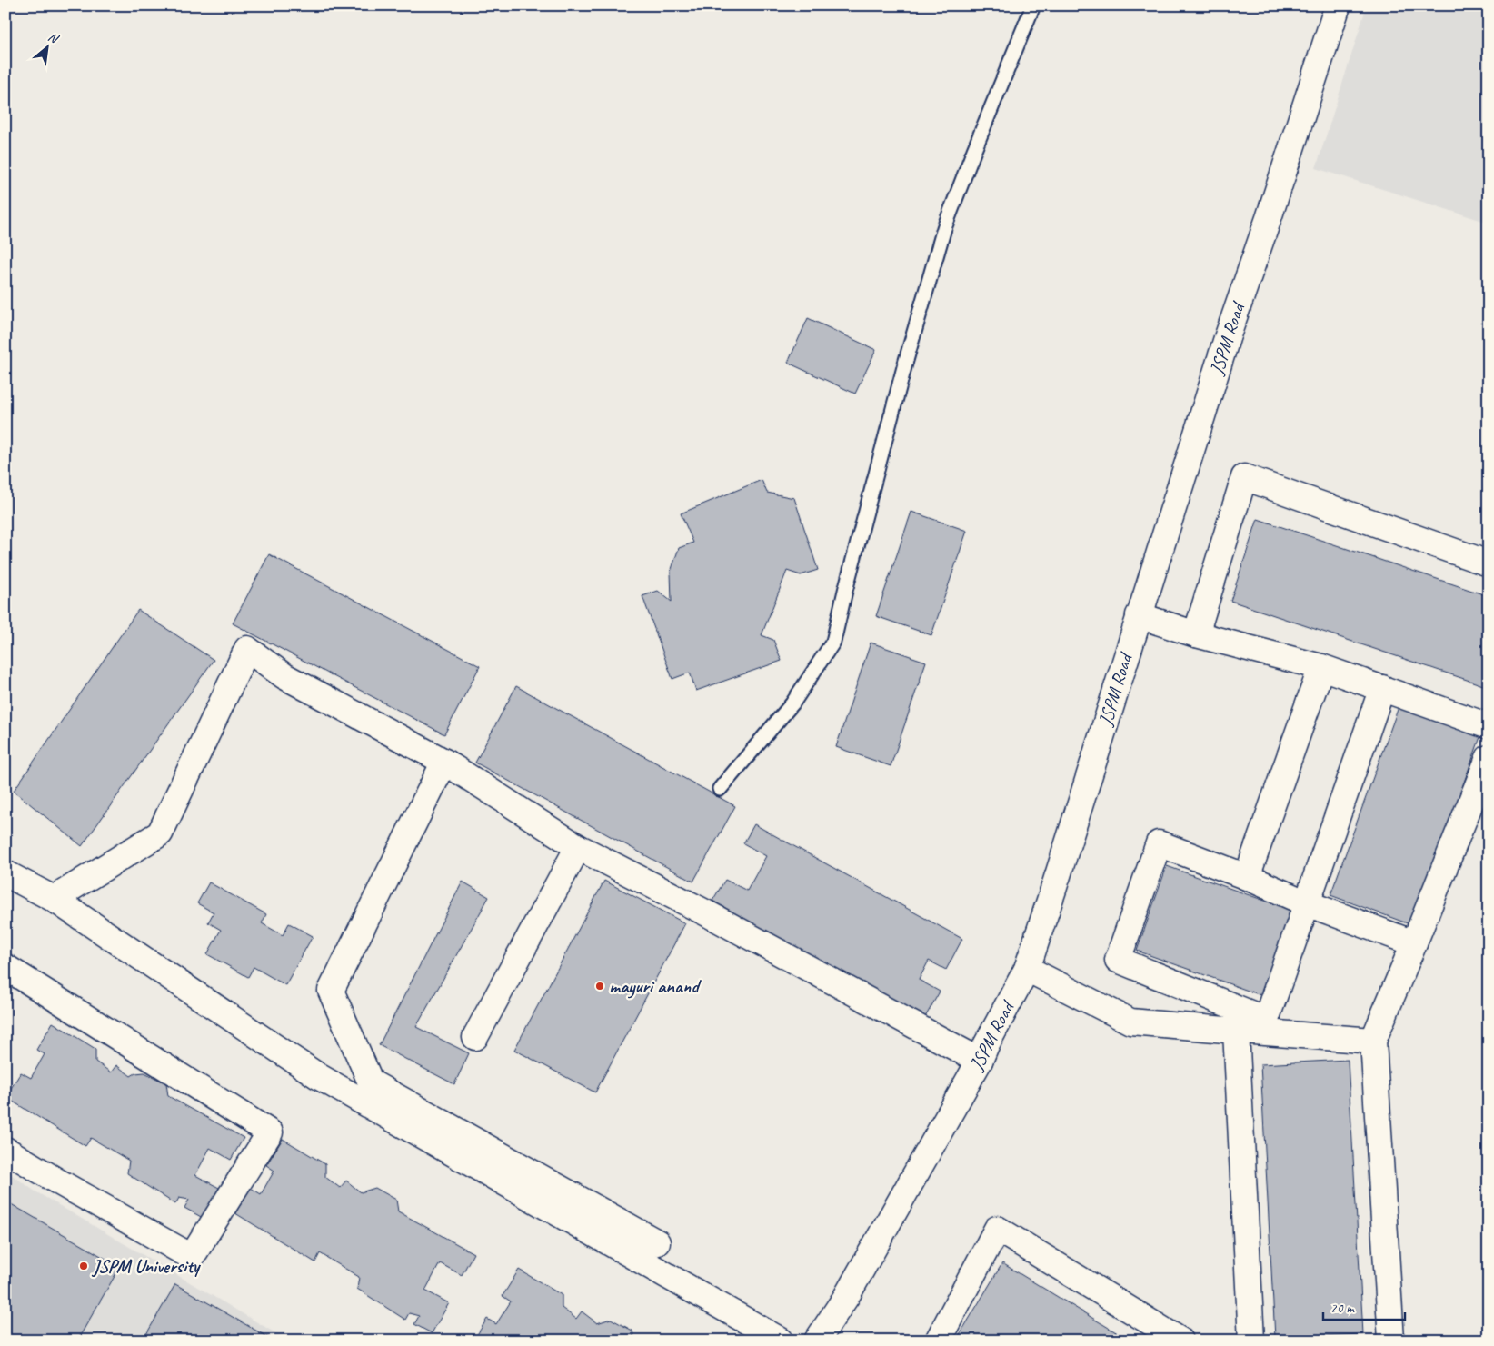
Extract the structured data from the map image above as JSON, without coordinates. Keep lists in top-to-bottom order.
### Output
{
  "streets": {
    "street": ["JSPM Road"]
  },
  "places": ["mayuri anand", "JSPM University"],
  "scale_bar": "20 m",
  "north": "top right"
}
